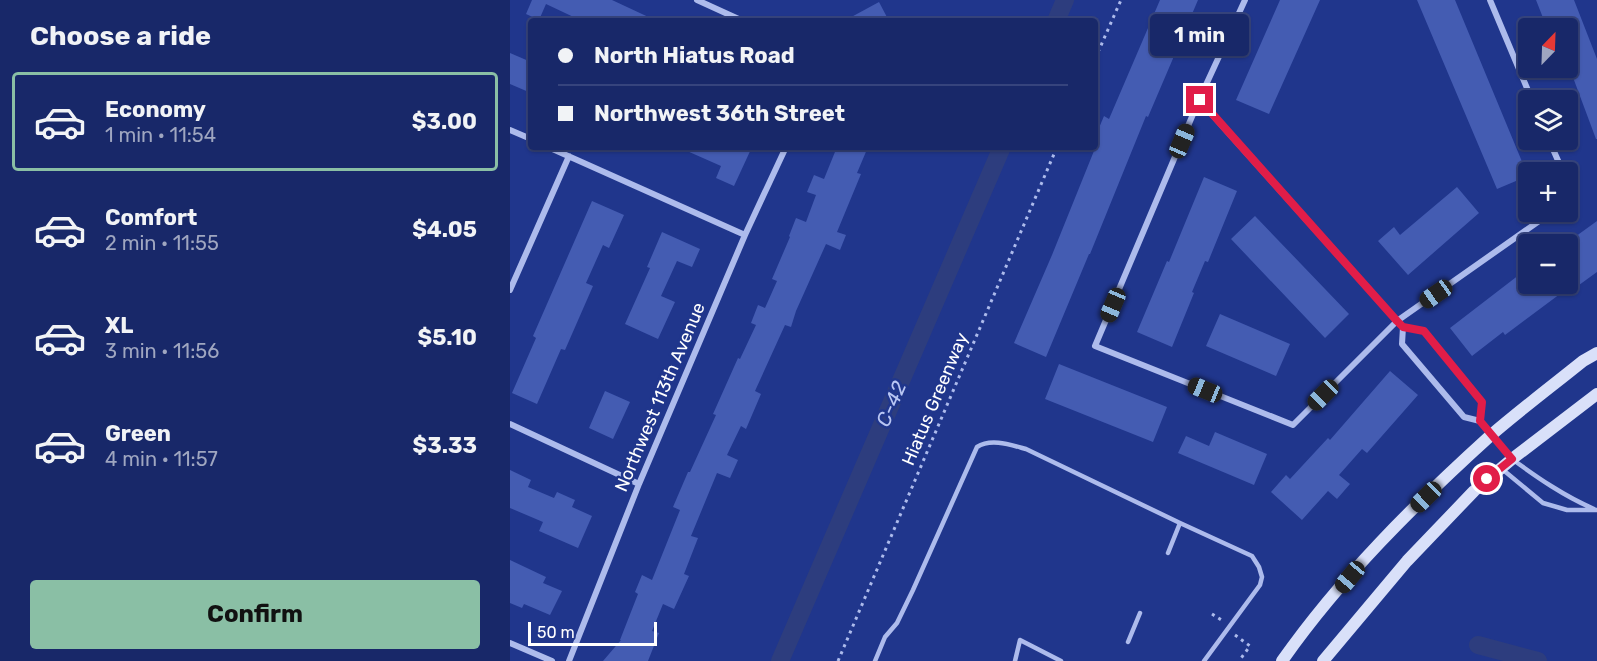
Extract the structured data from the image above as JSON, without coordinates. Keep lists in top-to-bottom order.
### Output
{
  "streets": {
    "street": ["Northwest 113th Avenue"],
    "path": ["Hiatus Greenway"]
  },
  "water": ["C-42"],
  "scale_bar": "50 m",
  "north": "top right",
  "page": {
    "heading": "Choose a ride",
    "bubble": "1 min",
    "map_buttons": ["+", "−"],
    "banner": ["North Hiatus Road", "Northwest 36th Street"],
    "list": [
      {
        "name": "Economy",
        "note": "1 min · 11:54",
        "value": "$3.00"
      },
      {
        "name": "Comfort",
        "note": "2 min · 11:55",
        "value": "$4.05"
      },
      {
        "name": "XL",
        "note": "3 min · 11:56",
        "value": "$5.10"
      },
      {
        "name": "Green",
        "note": "4 min · 11:57",
        "value": "$3.33"
      }
    ],
    "buttons": "Confirm",
    "scale": "50 m"
  }
}
